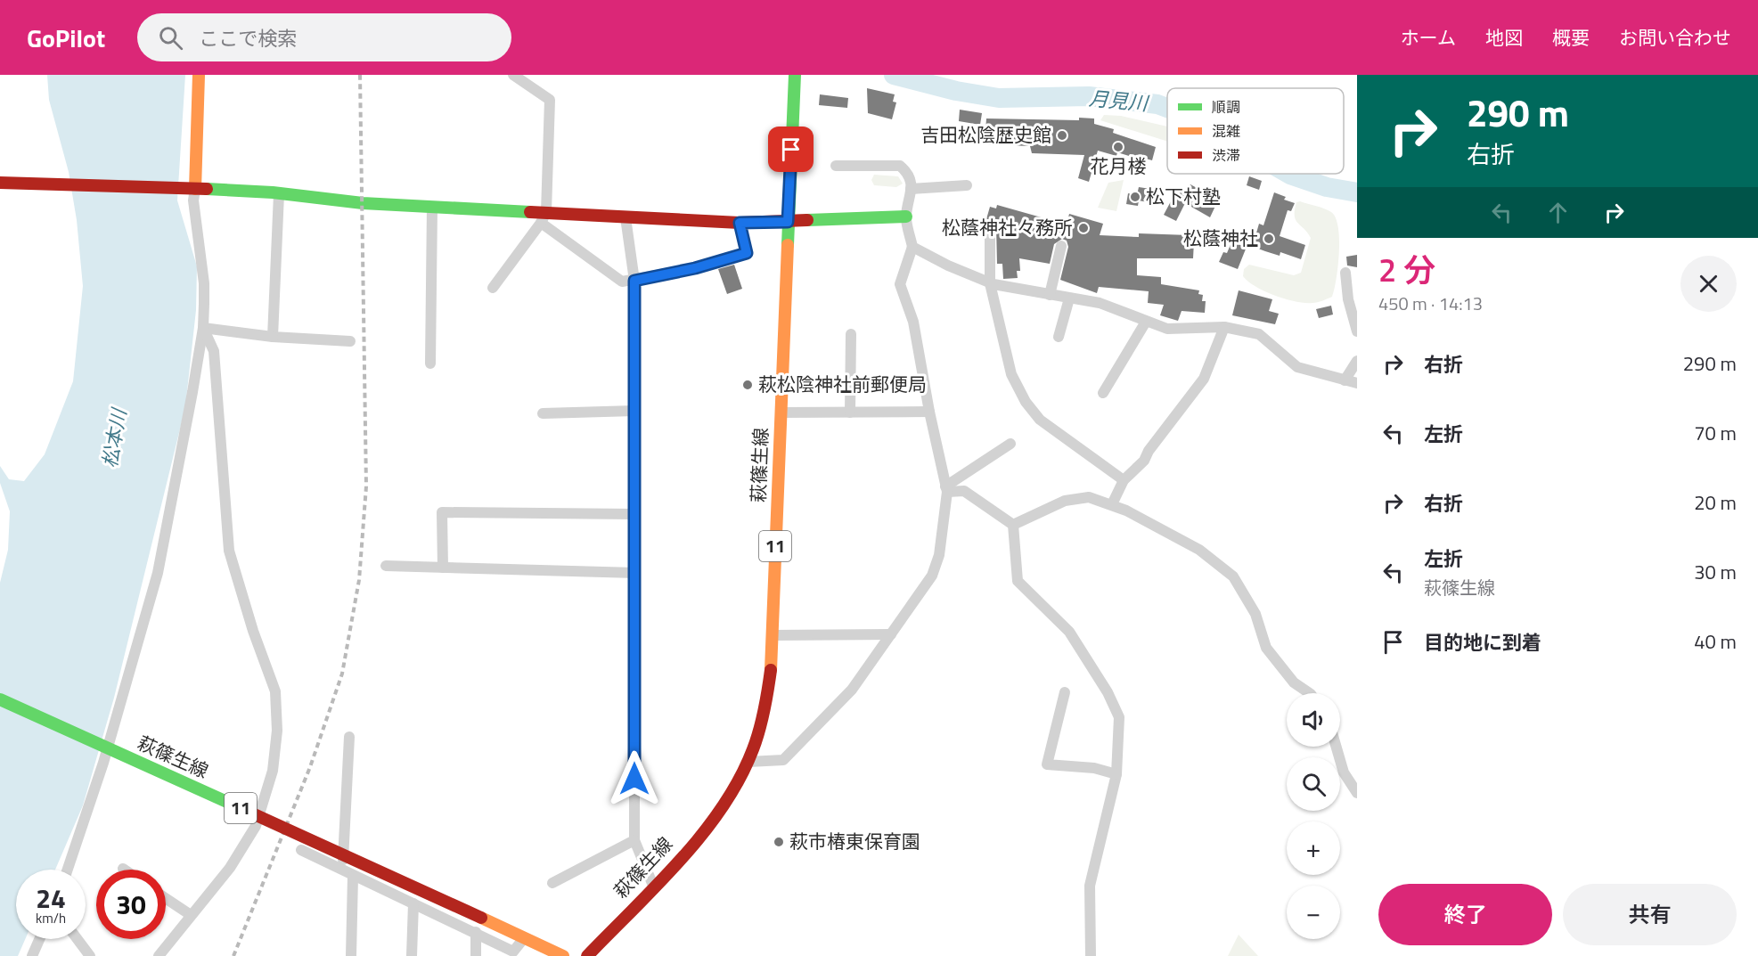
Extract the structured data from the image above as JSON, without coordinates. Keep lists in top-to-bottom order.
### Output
{
  "streets": {
    "main road": ["萩篠生線", "11"]
  },
  "water": ["月見川", "松本川"],
  "places": [
    "吉田松陰歴史館",
    "花月楼",
    "松下村塾",
    "松蔭神社々務所",
    "松蔭神社",
    "萩松陰神社前郵便局",
    "萩市椿東保育園"
  ],
  "legend": ["順調", "混雑", "渋滞"],
  "page": {
    "header": "GoPilot",
    "search": "ここで検索",
    "nav": [
      "ホーム",
      "地図",
      "概要",
      "お問い合わせ"
    ],
    "turn": ["290 m", "右折"],
    "heading": ["2 分", "450 m · 14:13"],
    "list": [
      {
        "name": "右折",
        "value": "290 m"
      },
      {
        "name": "左折",
        "value": "70 m"
      },
      {
        "name": "右折",
        "value": "20 m"
      },
      {
        "name": "左折",
        "note": "萩篠生線",
        "value": "30 m"
      },
      {
        "name": "目的地に到着",
        "value": "40 m"
      }
    ],
    "map_buttons": ["+", "−"],
    "speed": "24 km/h",
    "limit": "30",
    "buttons": ["終了", "共有"]
  }
}
